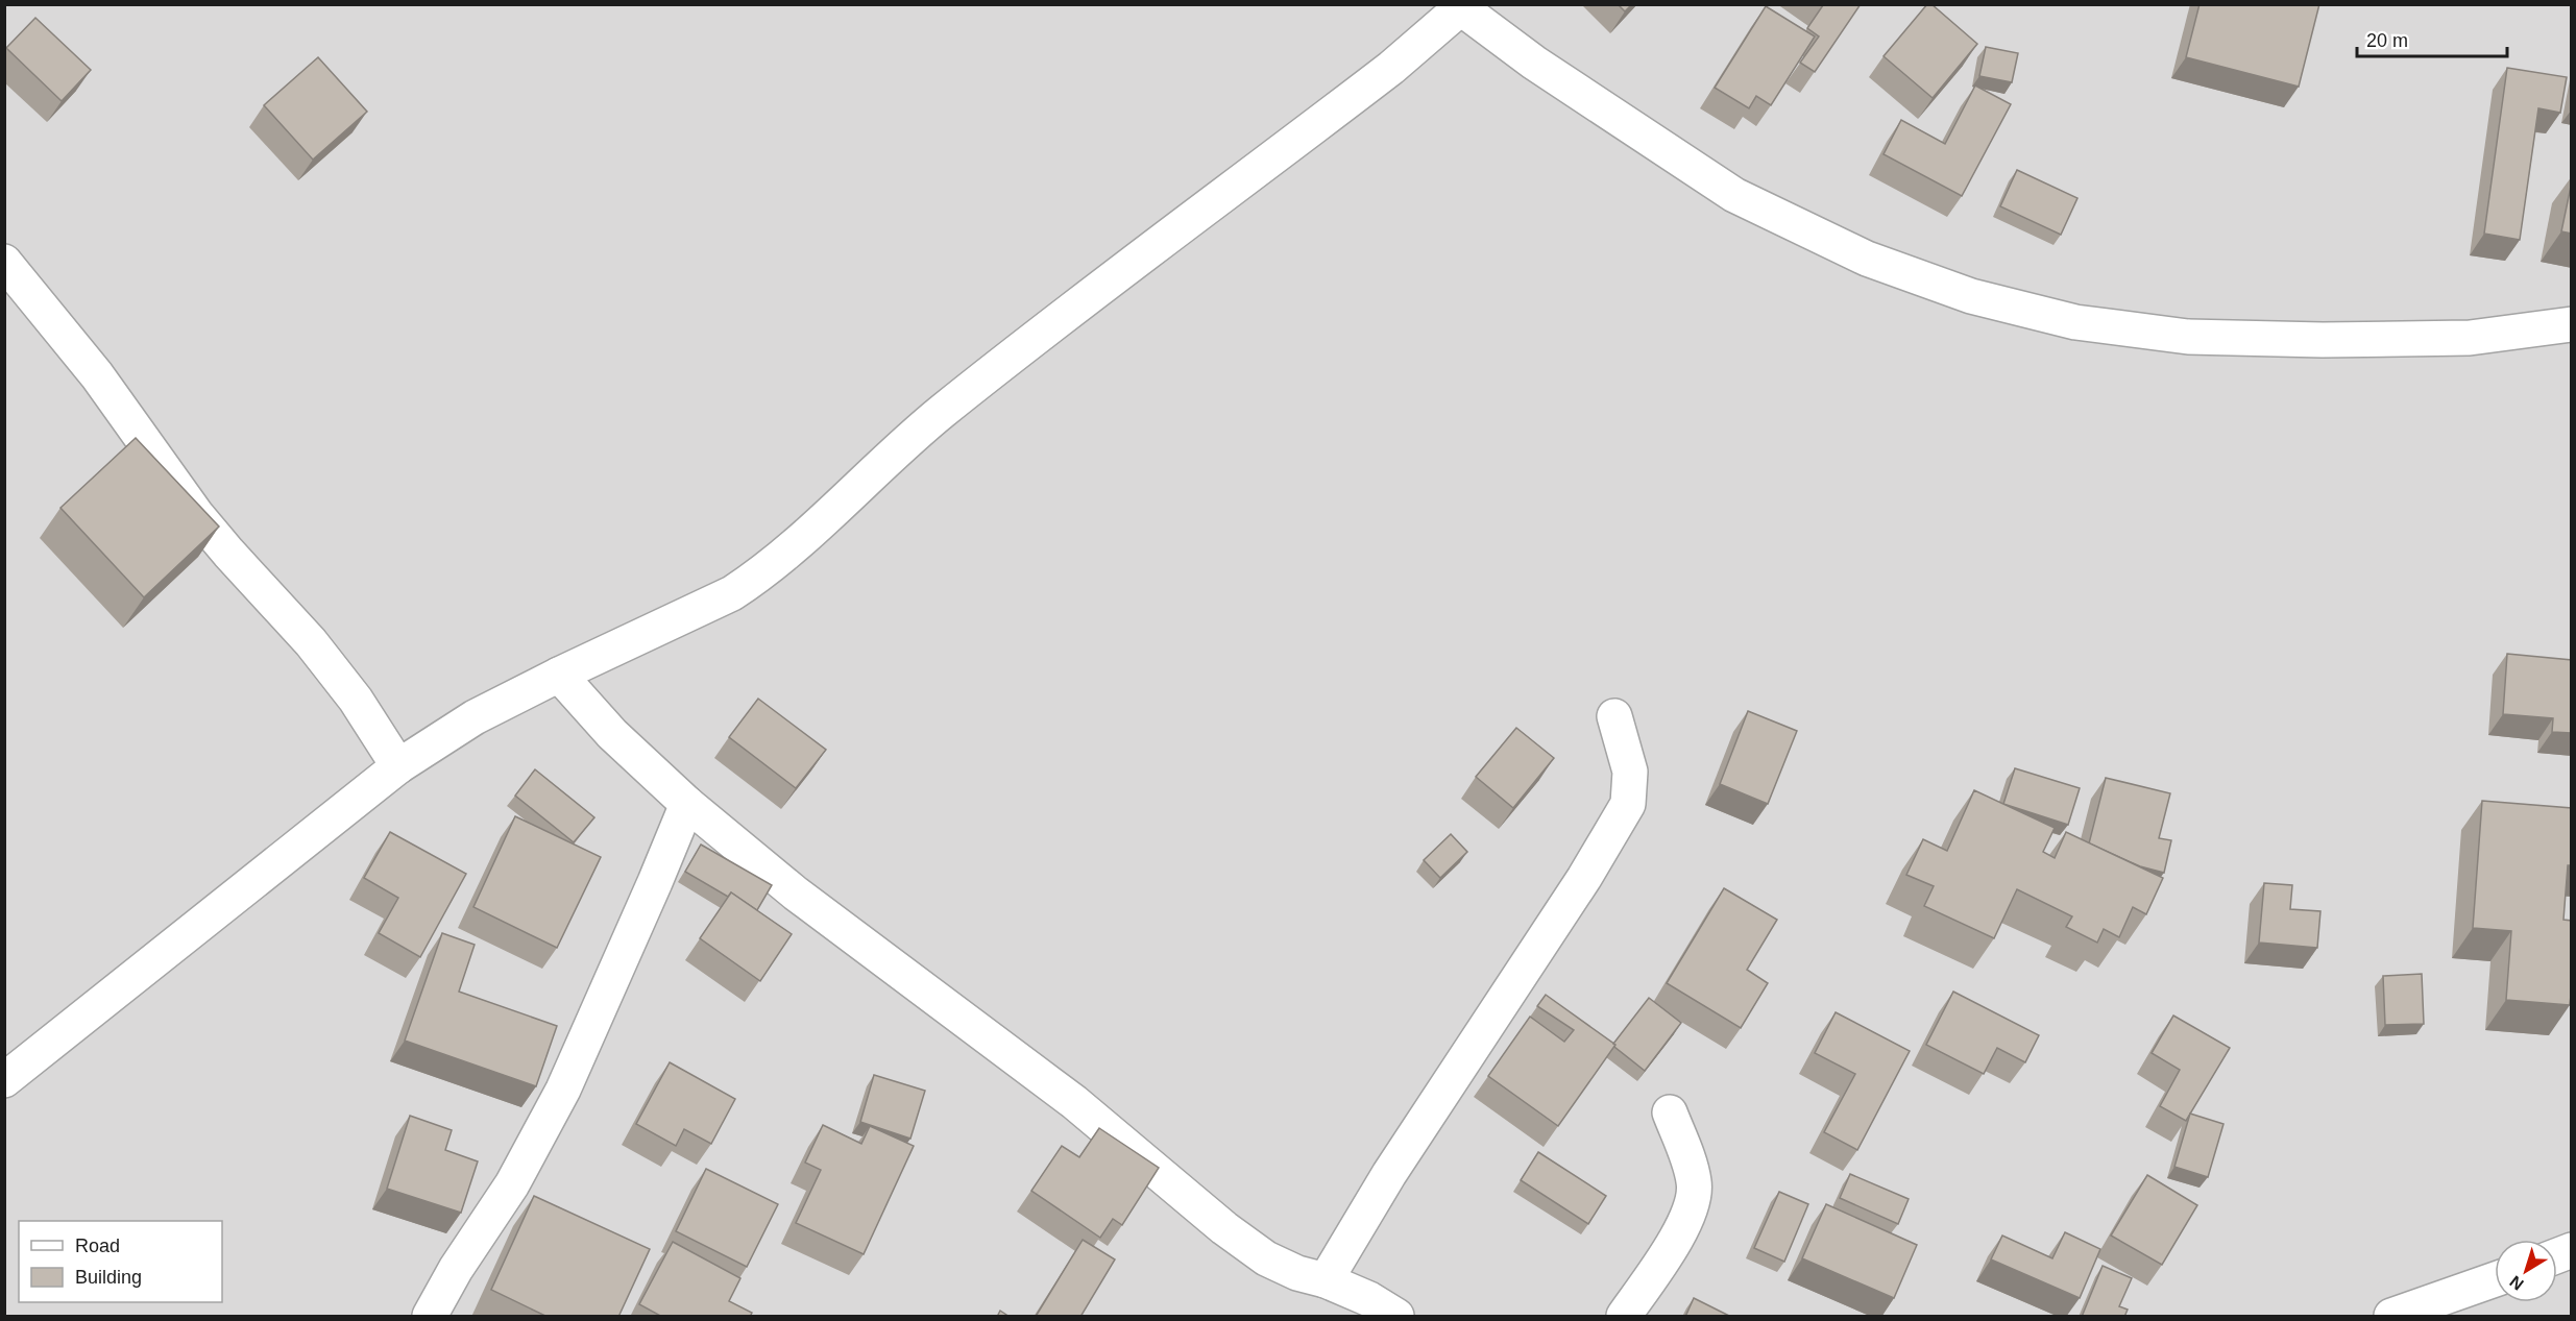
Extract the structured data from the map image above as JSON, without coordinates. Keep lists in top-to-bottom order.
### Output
{
  "legend": ["Road", "Building"],
  "scale_bar": "20 m",
  "north": "bottom left"
}
